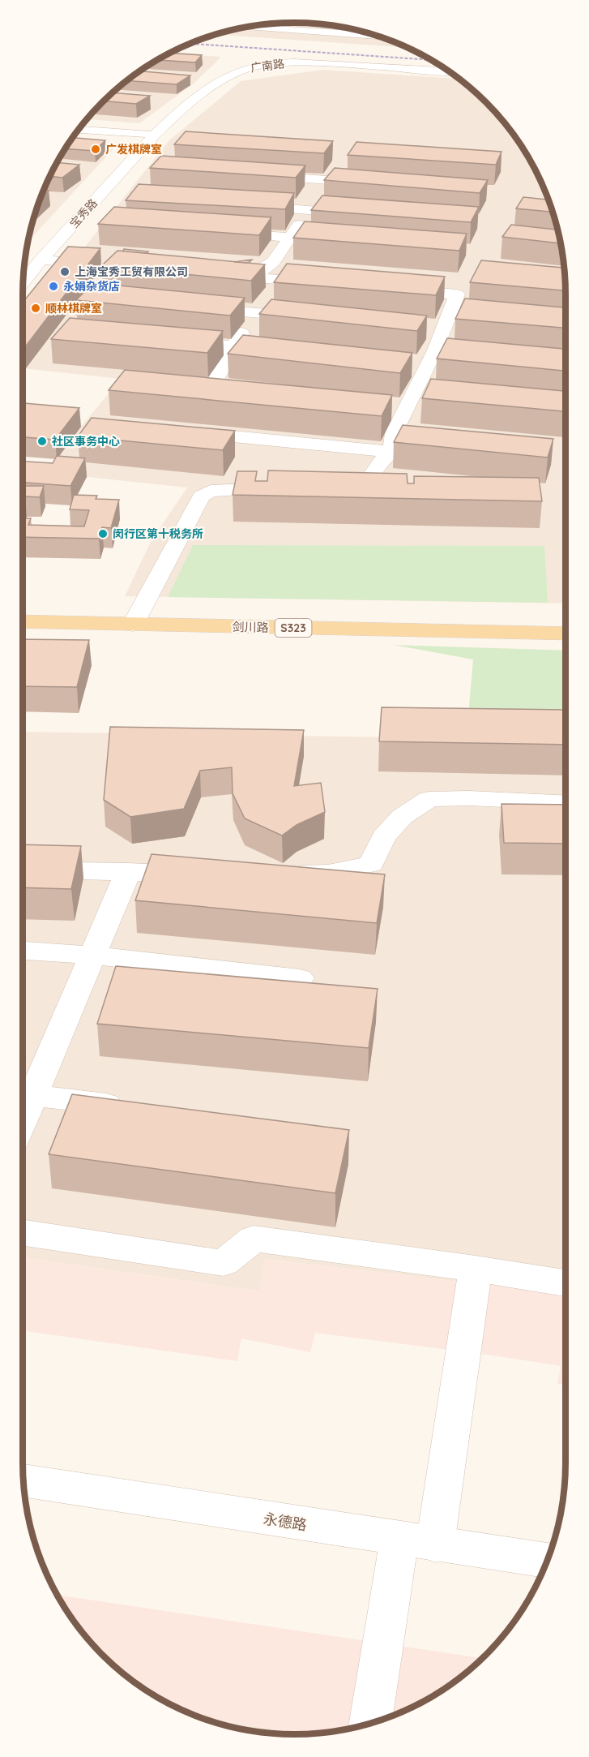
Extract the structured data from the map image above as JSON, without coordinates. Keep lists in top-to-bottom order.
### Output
{
  "streets": {
    "main road": ["剑川路", "S323"],
    "street": ["广南路", "宝秀路", "永德路"]
  },
  "crossings": [
    ["广南路", "宝秀路"]
  ],
  "places": [
    "广发棋牌室",
    "上海宝秀工贸有限公司",
    "永娟杂货店",
    "顺林棋牌室",
    "社区事务中心",
    "闵行区第十税务所"
  ]
}
